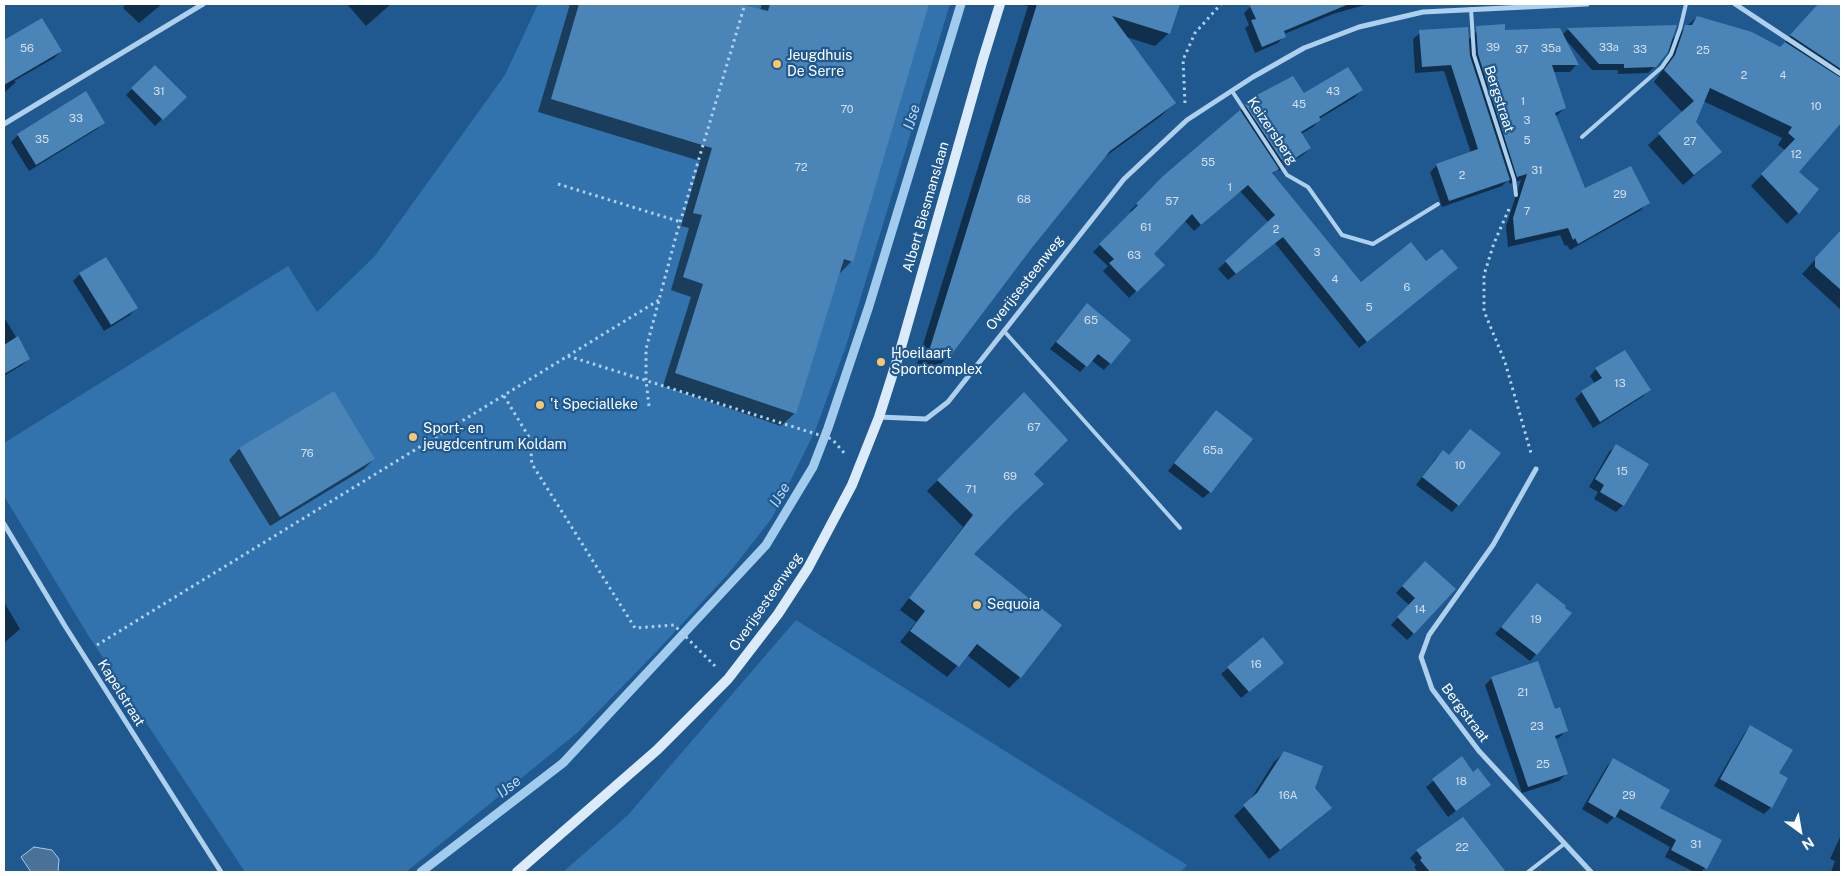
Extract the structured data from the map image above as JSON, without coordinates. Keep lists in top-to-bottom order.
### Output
{
  "streets": {
    "main road": ["Albert Biesmanslaan", "Overijsesteenweg"],
    "street": ["Bergstraat", "Kapelstraat"],
    "lane": ["Keizersberg"]
  },
  "crossings": [
    ["Bergstraat", "Overijsesteenweg"],
    ["Keizersberg", "Overijsesteenweg"],
    ["Albert Biesmanslaan", "Overijsesteenweg"]
  ],
  "water": ["IJse"],
  "places": [
    "Jeugdhuis De Serre",
    "Hoeilaart Sportcomplex",
    "'t Specialleke",
    "Sport- en jeugdcentrum Koldam",
    "Sequoia"
  ],
  "house_numbers": [
    "39",
    "33a",
    "56",
    "35a",
    "37",
    "33",
    "25",
    "2",
    "4",
    "31",
    "43",
    "1",
    "45",
    "10",
    "70",
    "33",
    "3",
    "35",
    "5",
    "27",
    "12",
    "55",
    "72",
    "31",
    "2",
    "1",
    "29",
    "68",
    "57",
    "7",
    "61",
    "2",
    "3",
    "63",
    "4",
    "6",
    "5",
    "65",
    "13",
    "67",
    "65a",
    "76",
    "10",
    "15",
    "69",
    "71",
    "14",
    "19",
    "16",
    "21",
    "23",
    "25",
    "18",
    "16A",
    "29",
    "31",
    "22"
  ],
  "north": "bottom right"
}
